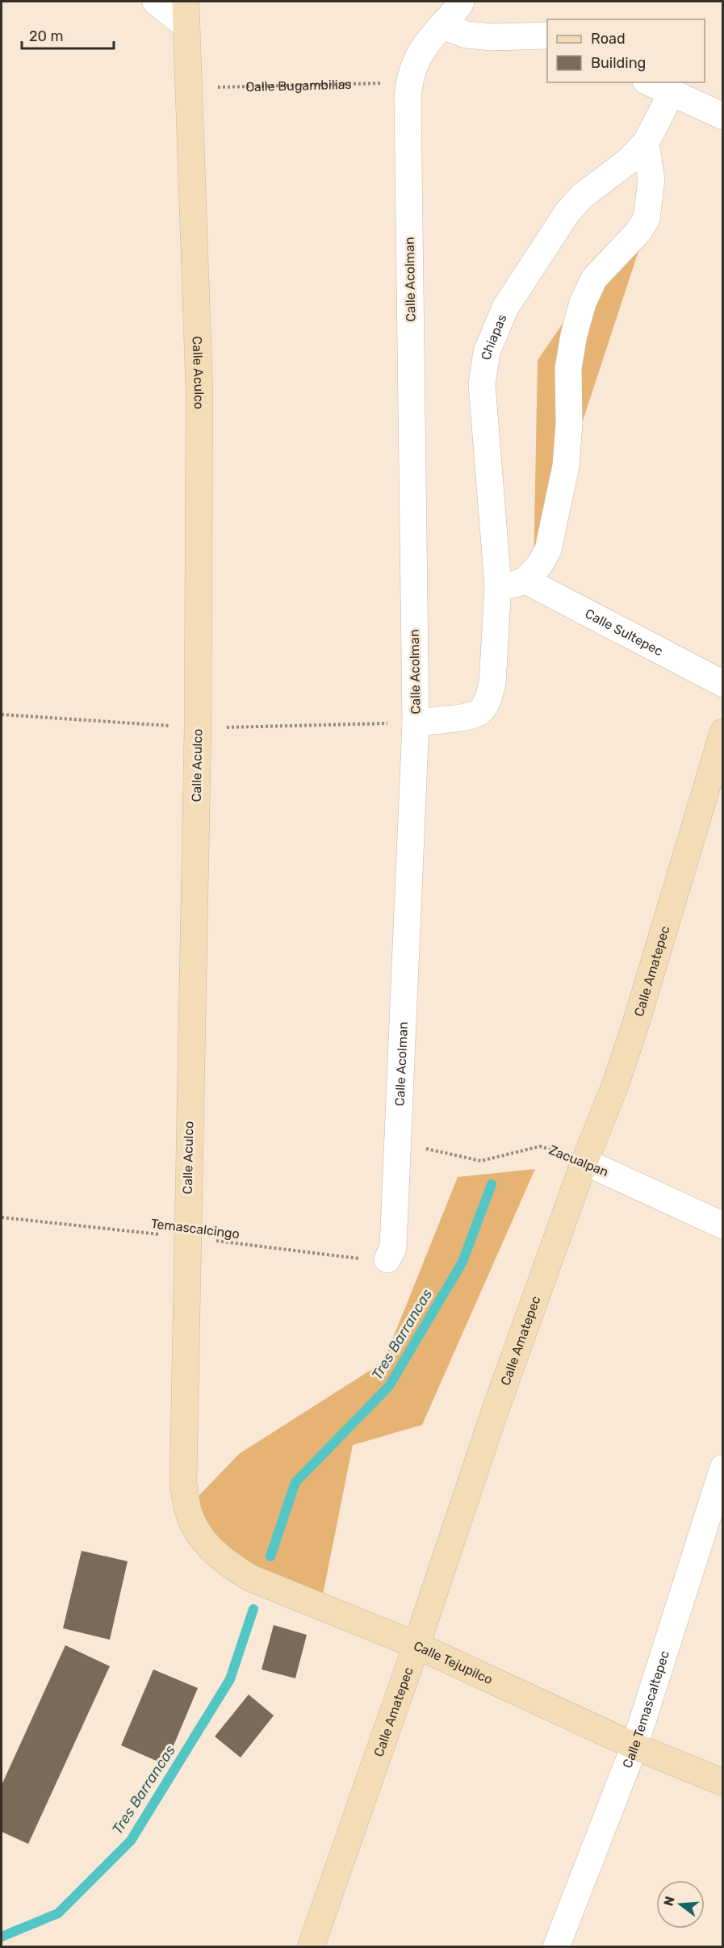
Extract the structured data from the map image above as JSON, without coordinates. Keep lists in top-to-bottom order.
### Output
{
  "streets": {
    "street": [
      "Calle Acolman",
      "Chiapas",
      "Calle Aculco",
      "Calle Sultepec",
      "Calle Amatepec",
      "Zacualpan",
      "Calle Tejupilco",
      "Calle Temascaltepec"
    ],
    "path": ["Calle Bugambilias", "Temascalcingo"]
  },
  "crossings": [
    ["Calle Bugambilias", "Calle Acolman"],
    ["Calle Bugambilias", "Calle Aculco"],
    ["Calle Acolman", "Chiapas"],
    ["Calle Acolman", "Zacualpan"],
    ["Calle Acolman", "Temascalcingo"],
    ["Calle Aculco", "Temascalcingo"],
    ["Calle Aculco", "Calle Tejupilco"],
    ["Calle Amatepec", "Zacualpan"],
    ["Calle Amatepec", "Calle Tejupilco"],
    ["Calle Tejupilco", "Calle Temascaltepec"]
  ],
  "water": ["Tres Barrancas"],
  "legend": ["Road", "Building"],
  "scale_bar": "20 m",
  "north": "left"
}
